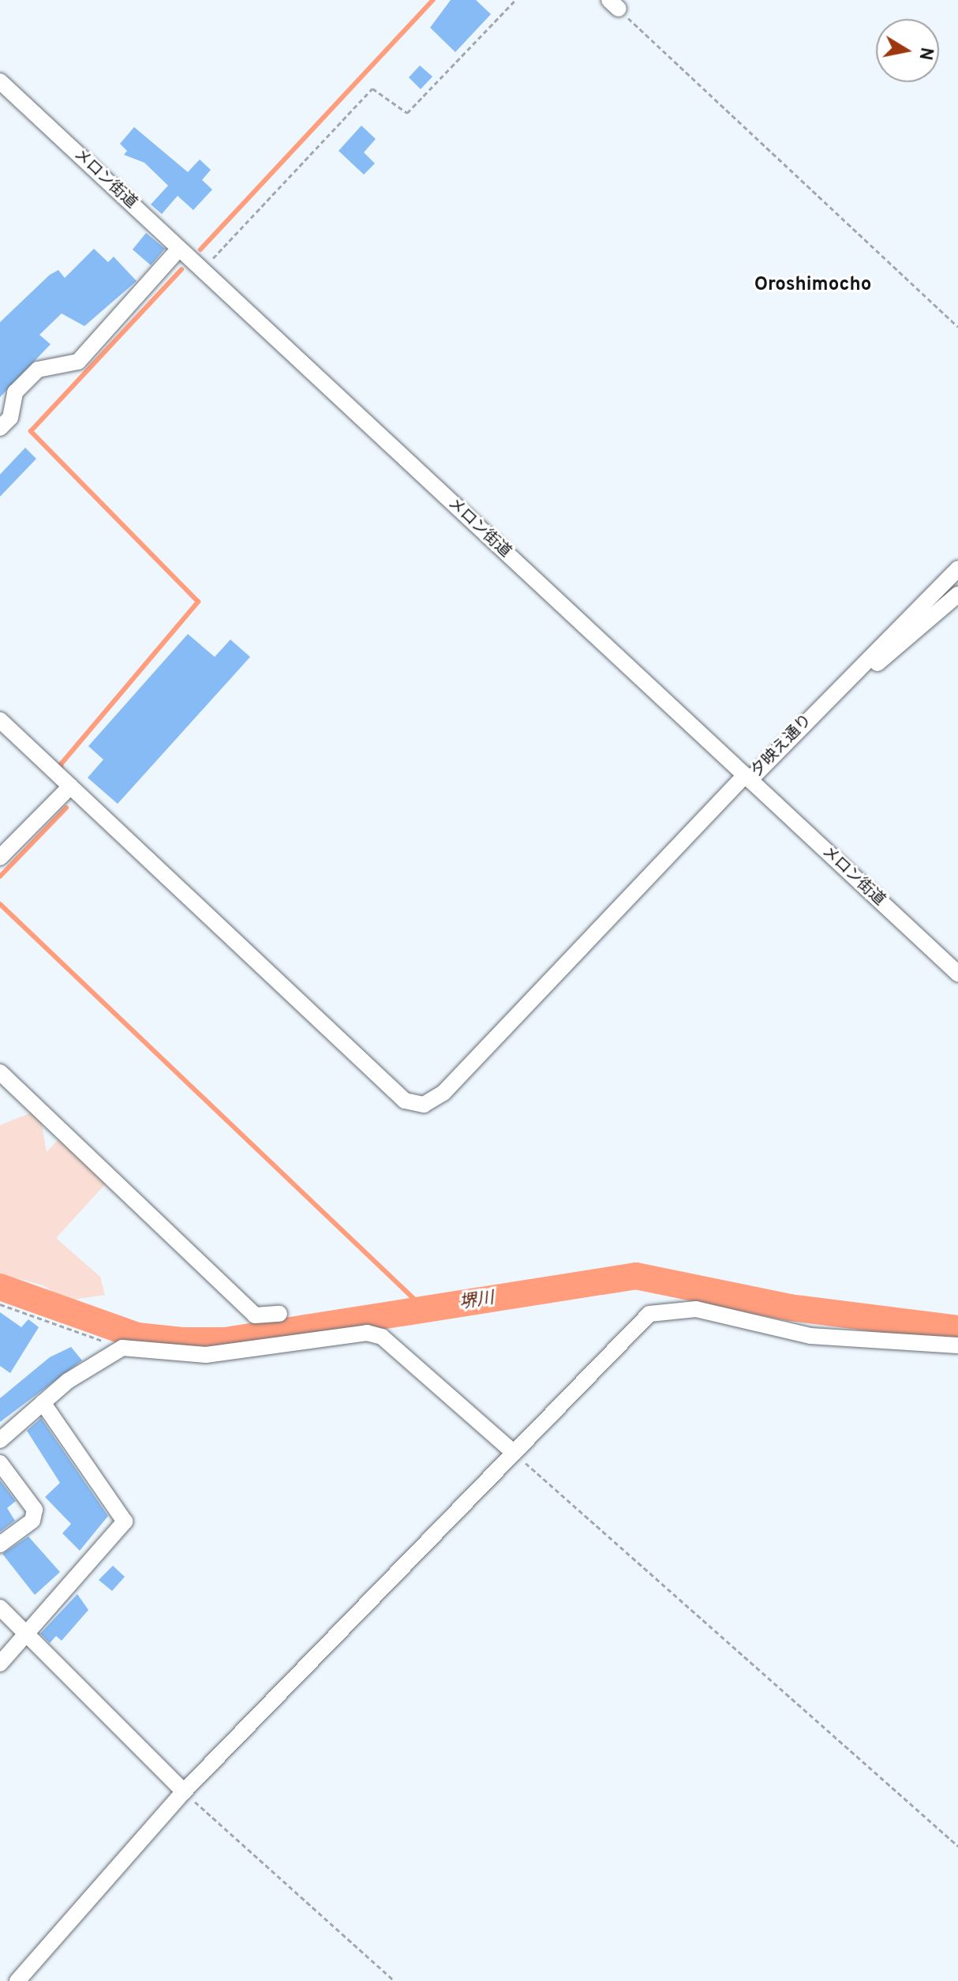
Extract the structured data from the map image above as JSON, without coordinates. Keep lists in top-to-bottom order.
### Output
{
  "streets": {
    "street": ["メロン街道", "夕映え通り"]
  },
  "crossings": [
    ["メロン街道", "夕映え通り"]
  ],
  "districts": ["Oroshimocho"],
  "water": ["堺川"],
  "north": "right"
}
